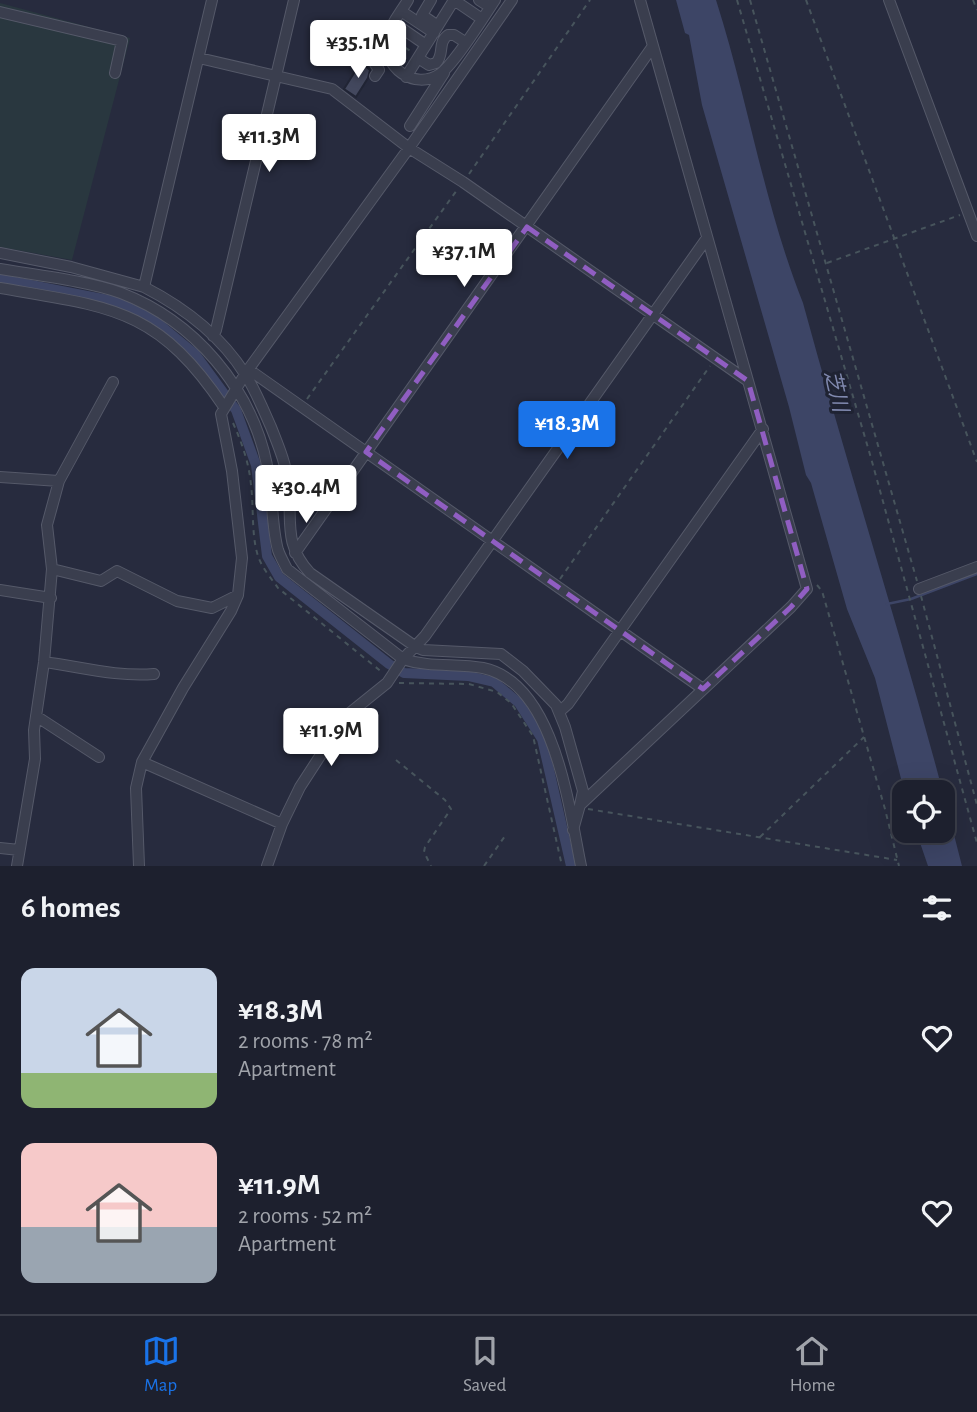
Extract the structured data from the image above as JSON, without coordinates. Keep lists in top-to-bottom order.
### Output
{
  "water": ["芝川"],
  "page": {
    "price": [
      "¥35.1M",
      "¥11.3M",
      "¥37.1M",
      "¥18.3M",
      "¥30.4M",
      "¥11.9M"
    ],
    "heading": "6 homes",
    "list": [
      {
        "name": "¥18.3M",
        "note": "2 rooms · 78 m² · Apartment"
      },
      {
        "name": "¥11.9M",
        "note": "2 rooms · 52 m² · Apartment"
      }
    ],
    "tabs": ["Map", "Saved", "Home"]
  }
}
